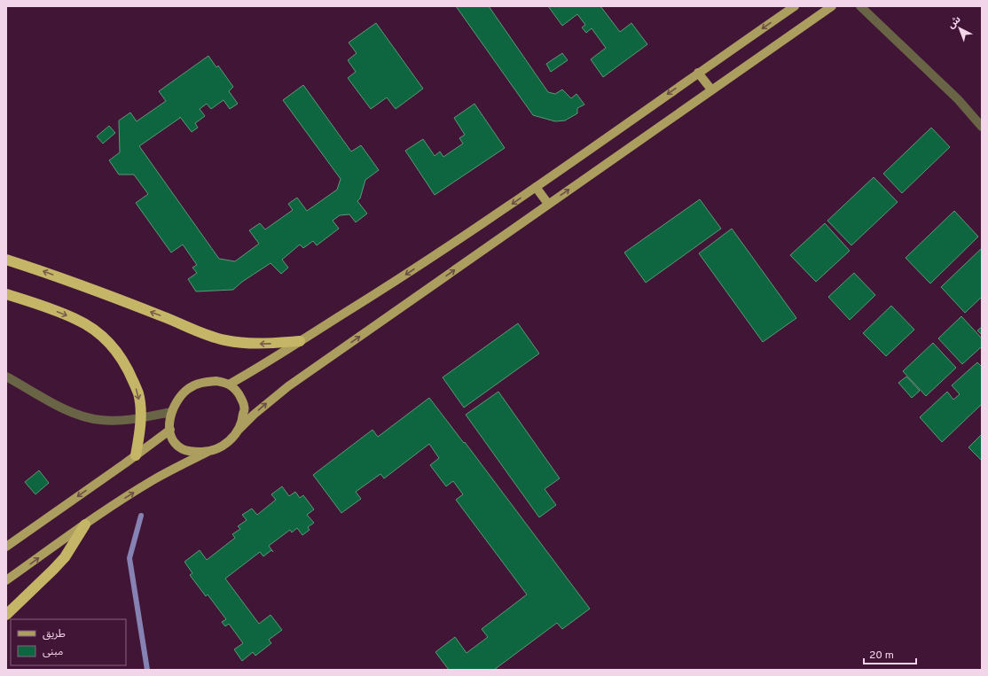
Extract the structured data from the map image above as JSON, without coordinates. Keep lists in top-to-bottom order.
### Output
{
  "legend": ["طريق", "مبنى"],
  "scale_bar": "20 m",
  "north": "top left"
}
